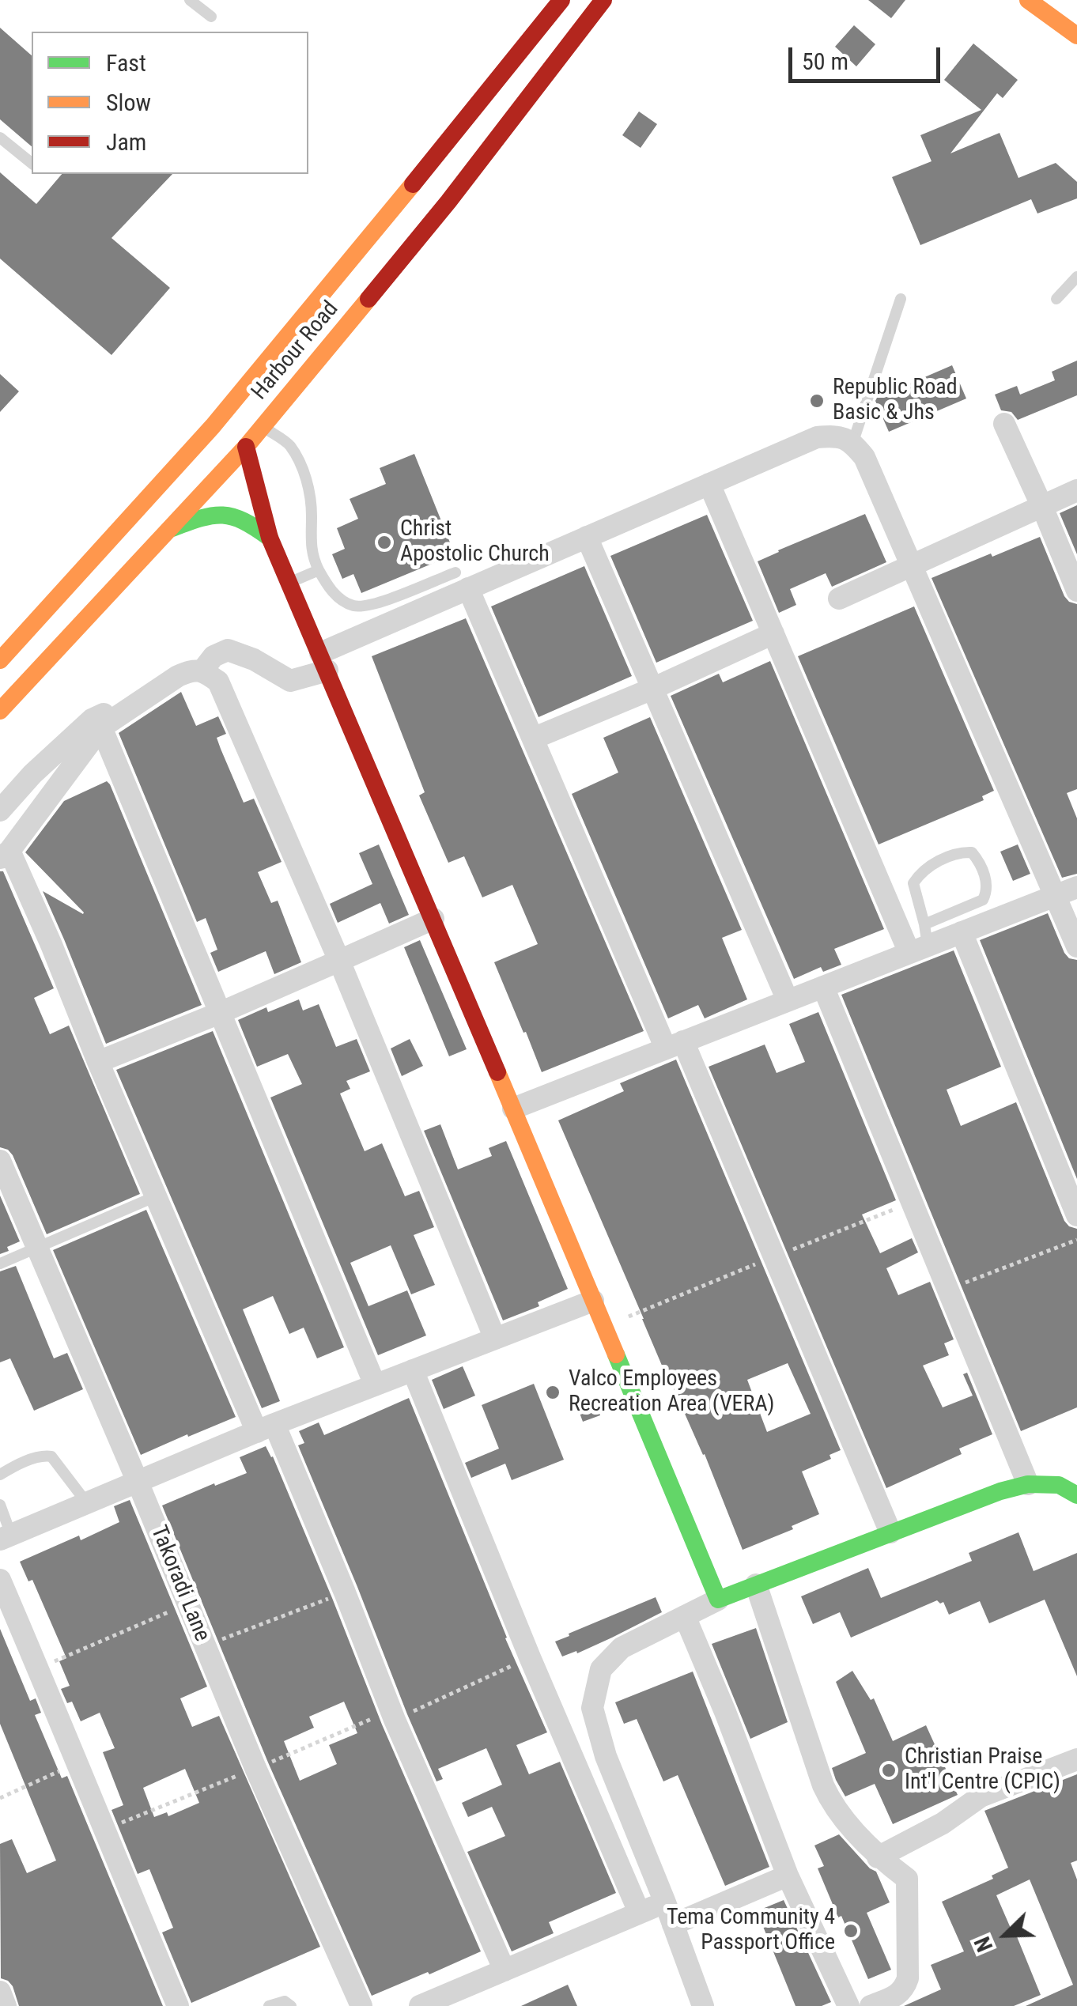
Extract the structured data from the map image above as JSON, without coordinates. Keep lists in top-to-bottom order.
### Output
{
  "streets": {
    "main road": ["Harbour Road"],
    "street": ["Takoradi Lane"]
  },
  "places": [
    "Republic Road Basic & Jhs",
    "Christ Apostolic Church",
    "Valco Employees Recreation Area (VERA)",
    "Christian Praise Int'l Centre (CPIC)",
    "Tema Community 4 Passport Office"
  ],
  "legend": ["Fast", "Slow", "Jam"],
  "scale_bar": "50 m",
  "north": "bottom left"
}
